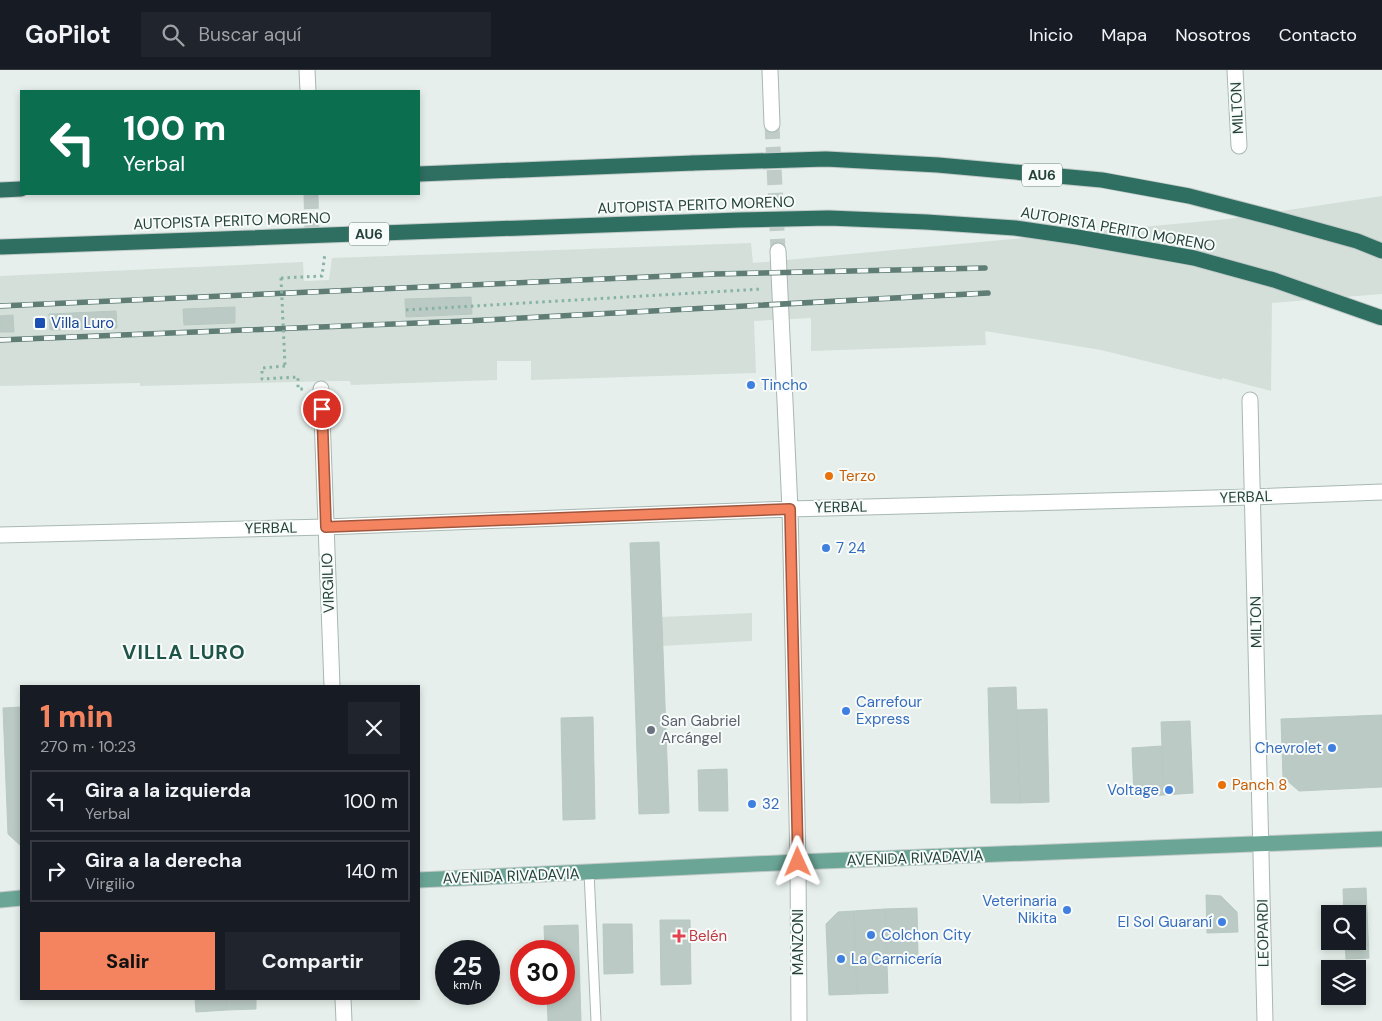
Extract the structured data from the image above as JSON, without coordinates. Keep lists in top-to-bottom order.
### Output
{
  "streets": {
    "highway": ["AU6", "AUTOPISTA PERITO MORENO"],
    "main road": ["AVENIDA RIVADAVIA"],
    "street": [
      "MILTON",
      "YERBAL",
      "VIRGILIO",
      "LEOPARDI",
      "MANZONI"
    ]
  },
  "crossings": [
    ["MILTON", "YERBAL"],
    ["MILTON", "AVENIDA RIVADAVIA"],
    ["MILTON", "LEOPARDI"],
    ["YERBAL", "VIRGILIO"],
    ["YERBAL", "MANZONI"],
    ["AVENIDA RIVADAVIA", "LEOPARDI"],
    ["AVENIDA RIVADAVIA", "MANZONI"]
  ],
  "districts": ["VILLA LURO"],
  "places": {
    "transit": ["Villa Luro"],
    "other": [
      "Tincho",
      "Terzo",
      "7 24",
      "Carrefour Express",
      "San Gabriel Arcángel",
      "Chevrolet",
      "Panch 8",
      "Voltage",
      "32",
      "Veterinaria Nikita",
      "El Sol Guaraní",
      "Colchon City",
      "La Carnicería"
    ],
    "health": ["Belén"]
  },
  "page": {
    "header": "GoPilot",
    "search": "Buscar aquí",
    "nav": [
      "Inicio",
      "Mapa",
      "Nosotros",
      "Contacto"
    ],
    "turn": ["100 m", "Yerbal"],
    "heading": ["1 min", "270 m · 10:23"],
    "list": [
      {
        "name": "Gira a la izquierda",
        "note": "Yerbal",
        "value": "100 m"
      },
      {
        "name": "Gira a la derecha",
        "note": "Virgilio",
        "value": "140 m"
      }
    ],
    "buttons": ["Salir", "Compartir"],
    "speed": "25 km/h",
    "limit": "30"
  }
}
